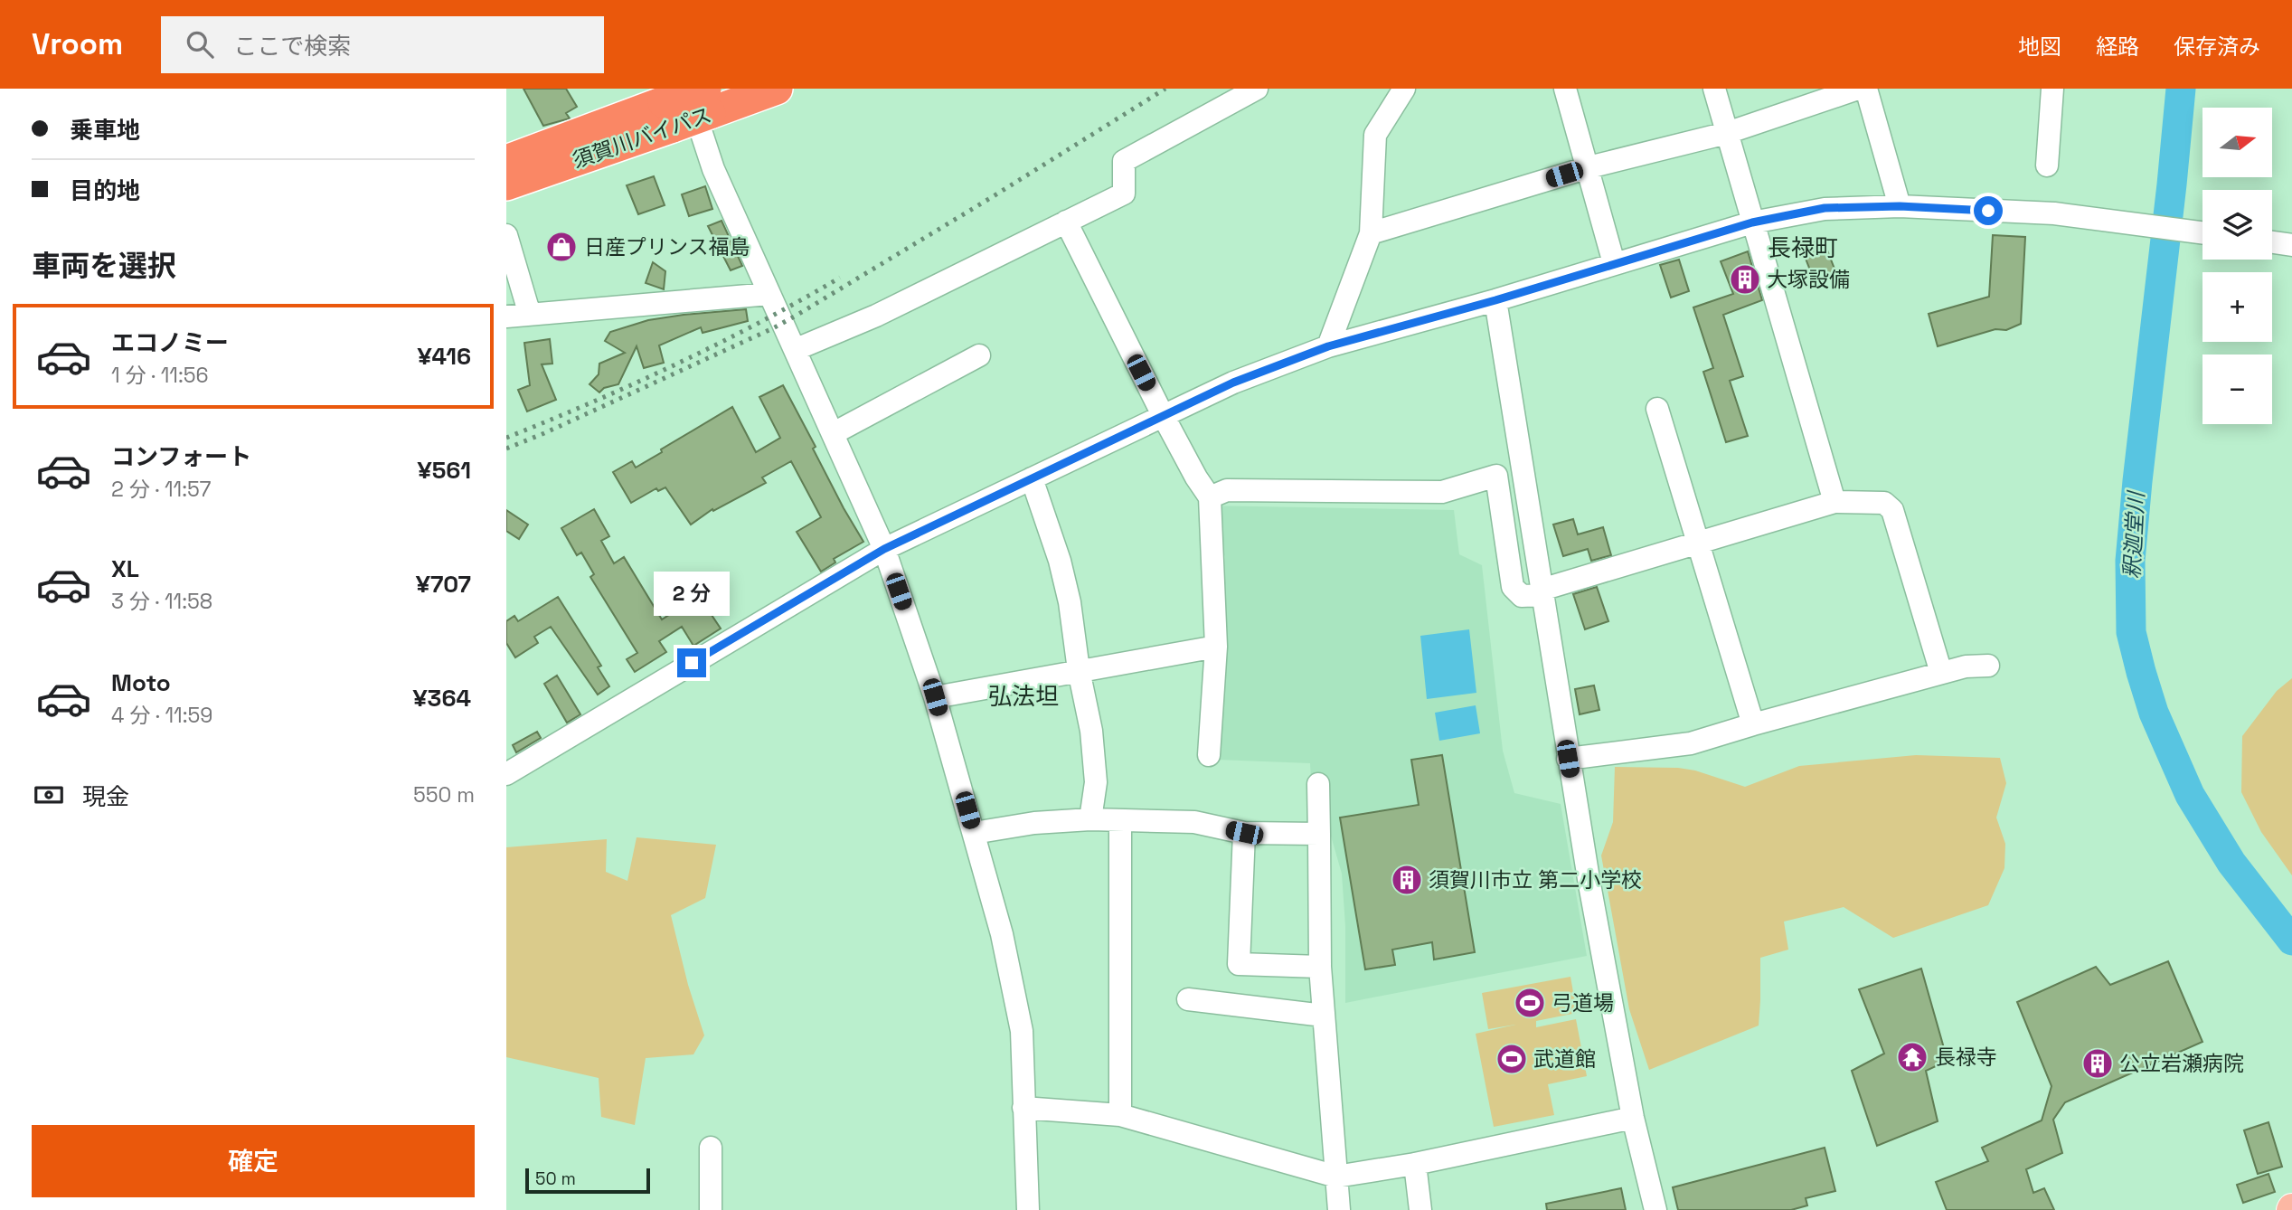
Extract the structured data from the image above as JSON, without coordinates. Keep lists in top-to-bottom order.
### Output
{
  "streets": {
    "highway": ["須賀川バイパス"]
  },
  "districts": ["長禄町", "弘法坦"],
  "water": ["釈迦堂川"],
  "places": {
    "shop": ["日産プリンス福島"],
    "building": ["大塚設備", "須賀川市立 第二小学校", "公立岩瀬病院"],
    "sports": ["弓道場", "武道館"],
    "temple": ["長禄寺"]
  },
  "scale_bar": "50 m",
  "north": "right",
  "page": {
    "header": "Vroom",
    "search": "ここで検索",
    "nav": ["地図", "経路", "保存済み"],
    "banner": ["乗車地", "目的地"],
    "map_buttons": ["+", "−"],
    "heading": "車両を選択",
    "list": [
      {
        "name": "エコノミー",
        "note": "1 分 · 11:56",
        "value": "¥416"
      },
      {
        "name": "コンフォート",
        "note": "2 分 · 11:57",
        "value": "¥561"
      },
      {
        "name": "XL",
        "note": "3 分 · 11:58",
        "value": "¥707"
      },
      {
        "name": "Moto",
        "note": "4 分 · 11:59",
        "value": "¥364"
      }
    ],
    "bubble": "2 分",
    "pay": ["現金", "550 m"],
    "buttons": "確定",
    "scale": "50 m"
  }
}
